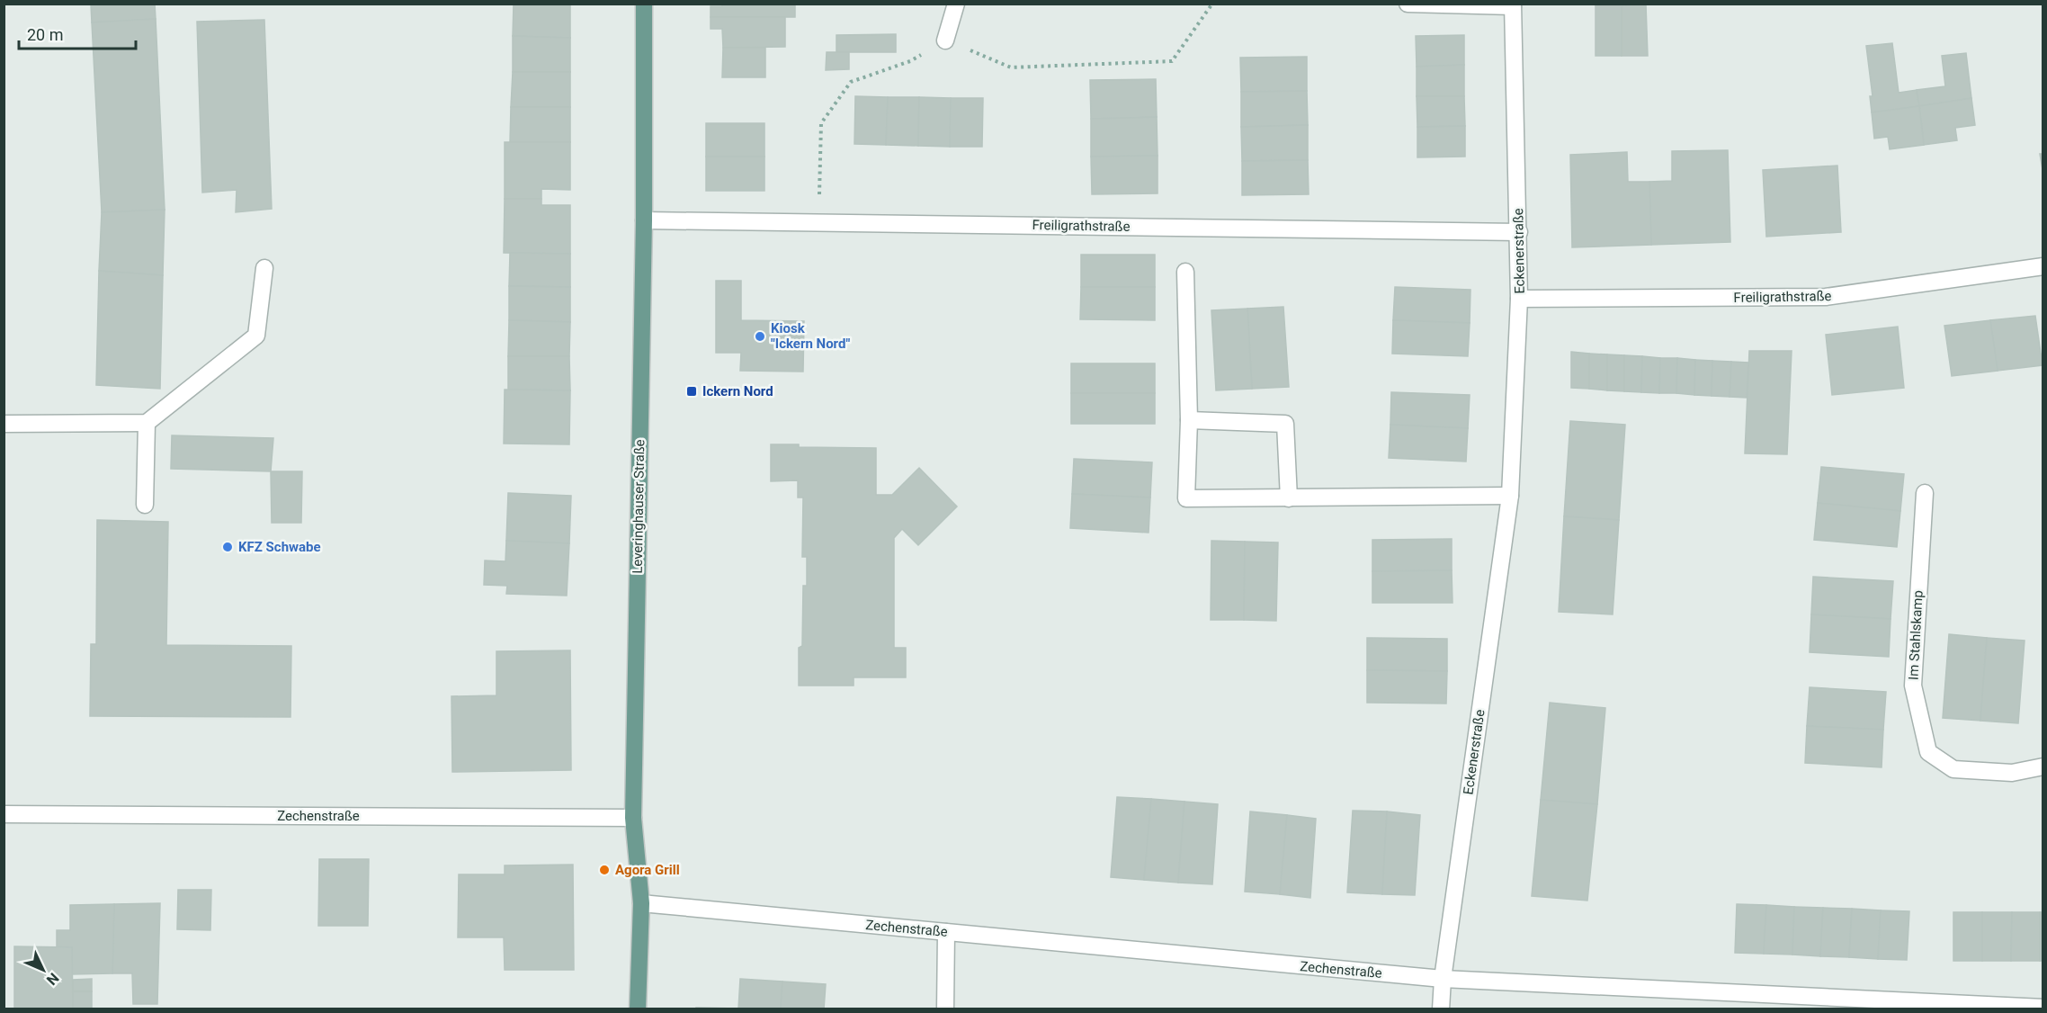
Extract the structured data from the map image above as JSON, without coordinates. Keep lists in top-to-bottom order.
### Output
{
  "streets": {
    "main road": ["Leveringhauser Straße"],
    "street": [
      "Freiligrathstraße",
      "Eckenerstraße",
      "Im Stahlskamp",
      "Zechenstraße"
    ]
  },
  "crossings": [
    ["Freiligrathstraße", "Eckenerstraße"],
    ["Freiligrathstraße", "Leveringhauser Straße"],
    ["Eckenerstraße", "Zechenstraße"],
    ["Leveringhauser Straße", "Zechenstraße"]
  ],
  "places": {
    "other": ["Kiosk \"Ickern Nord\"", "KFZ Schwabe", "Agora Grill"],
    "transit": ["Ickern Nord"]
  },
  "scale_bar": "20 m",
  "north": "bottom right"
}
